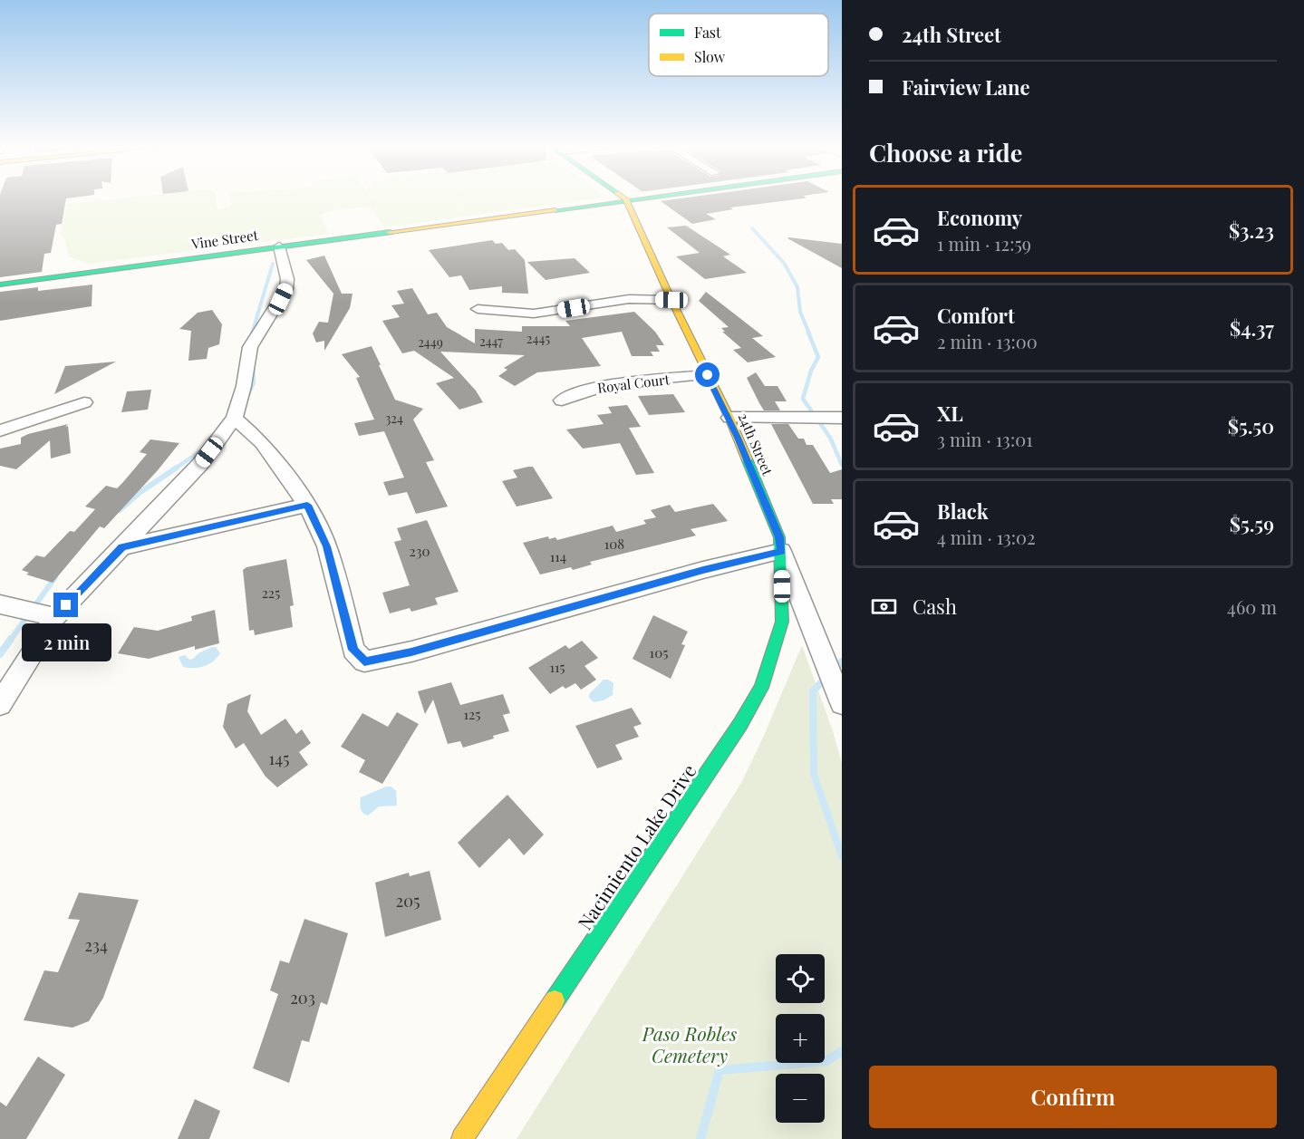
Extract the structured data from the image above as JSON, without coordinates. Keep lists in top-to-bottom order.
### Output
{
  "streets": {
    "main road": ["Vine Street", "24th Street", "Nacimiento Lake Drive"],
    "street": ["Royal Court"]
  },
  "crossings": [
    ["Vine Street", "24th Street"],
    ["Royal Court", "24th Street"],
    ["24th Street", "Nacimiento Lake Drive"]
  ],
  "parks": ["Paso Robles Cemetery"],
  "house_numbers": [
    "2445",
    "2447",
    "2449",
    "324",
    "108",
    "230",
    "114",
    "225",
    "105",
    "115",
    "125",
    "145",
    "205",
    "234",
    "203"
  ],
  "legend": ["Fast", "Slow"],
  "page": {
    "banner": ["24th Street", "Fairview Lane"],
    "heading": "Choose a ride",
    "list": [
      {
        "name": "Economy",
        "note": "1 min · 12:59",
        "value": "$3.23"
      },
      {
        "name": "Comfort",
        "note": "2 min · 13:00",
        "value": "$4.37"
      },
      {
        "name": "XL",
        "note": "3 min · 13:01",
        "value": "$5.50"
      },
      {
        "name": "Black",
        "note": "4 min · 13:02",
        "value": "$5.59"
      }
    ],
    "pay": ["Cash", "460 m"],
    "bubble": "2 min",
    "map_buttons": ["+", "−"],
    "buttons": "Confirm"
  }
}
